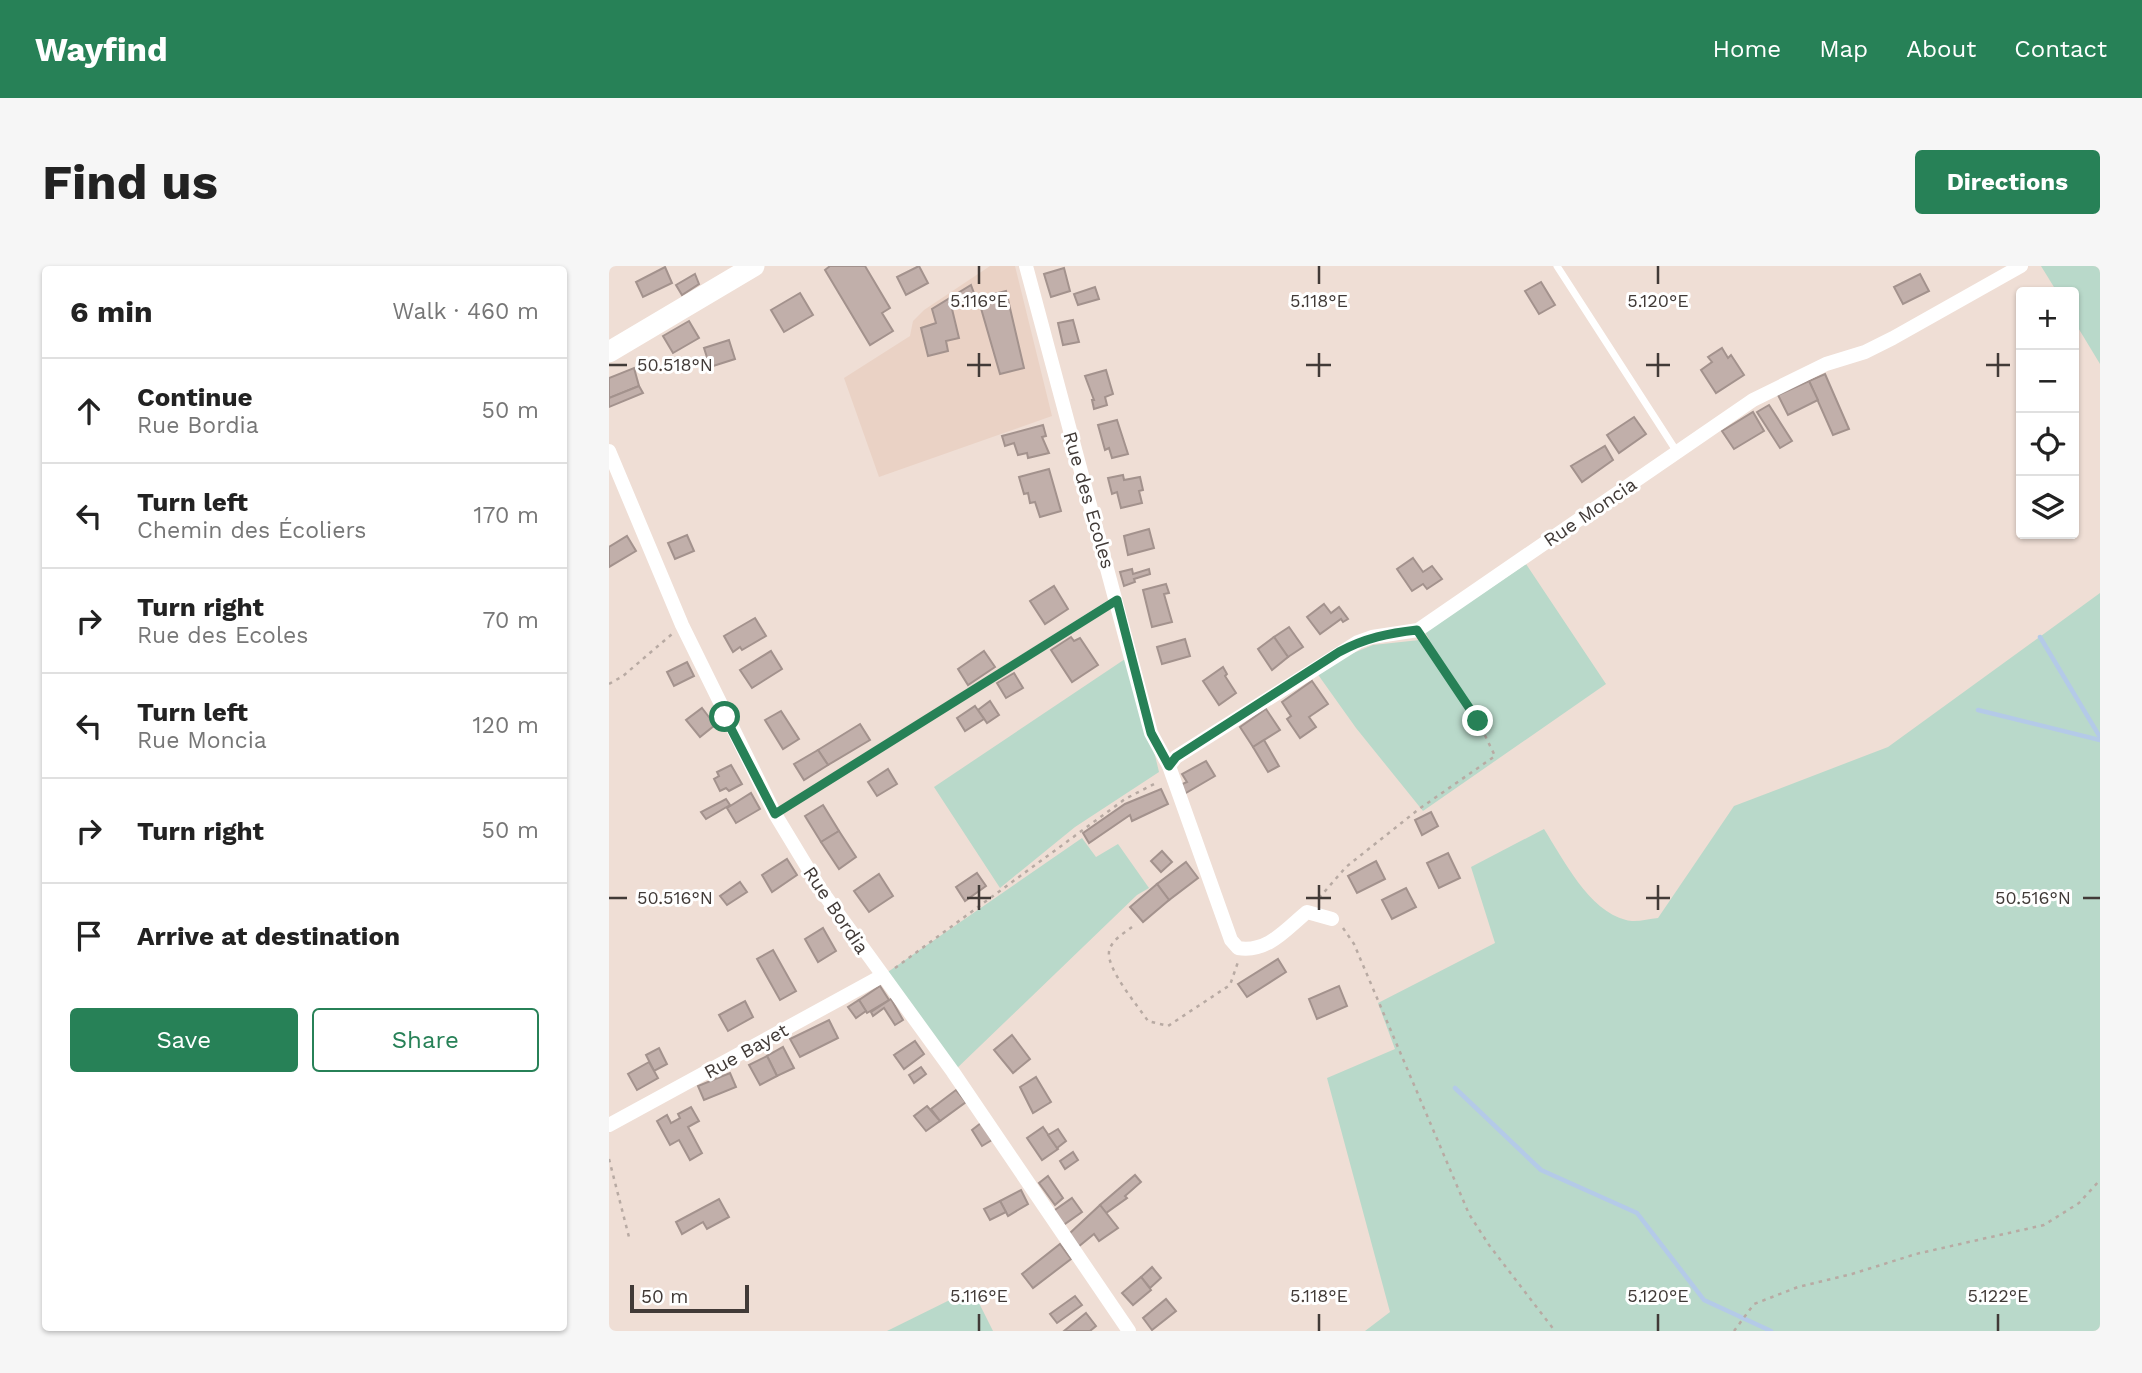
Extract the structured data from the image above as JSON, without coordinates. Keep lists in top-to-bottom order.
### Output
{
  "streets": {
    "street": [
      "Rue des Ecoles",
      "Rue Moncia",
      "Rue Bordia",
      "Rue Bayet"
    ]
  },
  "crossings": [
    ["Rue des Ecoles", "Rue Moncia"],
    ["Rue Bordia", "Rue Bayet"]
  ],
  "scale_bar": "50 m",
  "page": {
    "header": "Wayfind",
    "nav": [
      "Home",
      "Map",
      "About",
      "Contact"
    ],
    "buttons": [
      "Directions",
      ["Save", "Share"]
    ],
    "title": "Find us",
    "heading": ["6 min", "Walk · 460 m"],
    "map_buttons": ["+", "−"],
    "list": [
      ["Continue", "Rue Bordia", "50 m"],
      ["Turn left", "Chemin des Écoliers", "170 m"],
      ["Turn right", "Rue des Ecoles", "70 m"],
      ["Turn left", "Rue Moncia", "120 m"],
      ["Turn right", "50 m"],
      "Arrive at destination"
    ],
    "scale": "50 m"
  },
  "coordinates": [
    "5.116°E",
    "5.118°E",
    "5.120°E",
    "50.518°N",
    "50.516°N",
    "5.122°E"
  ]
}
